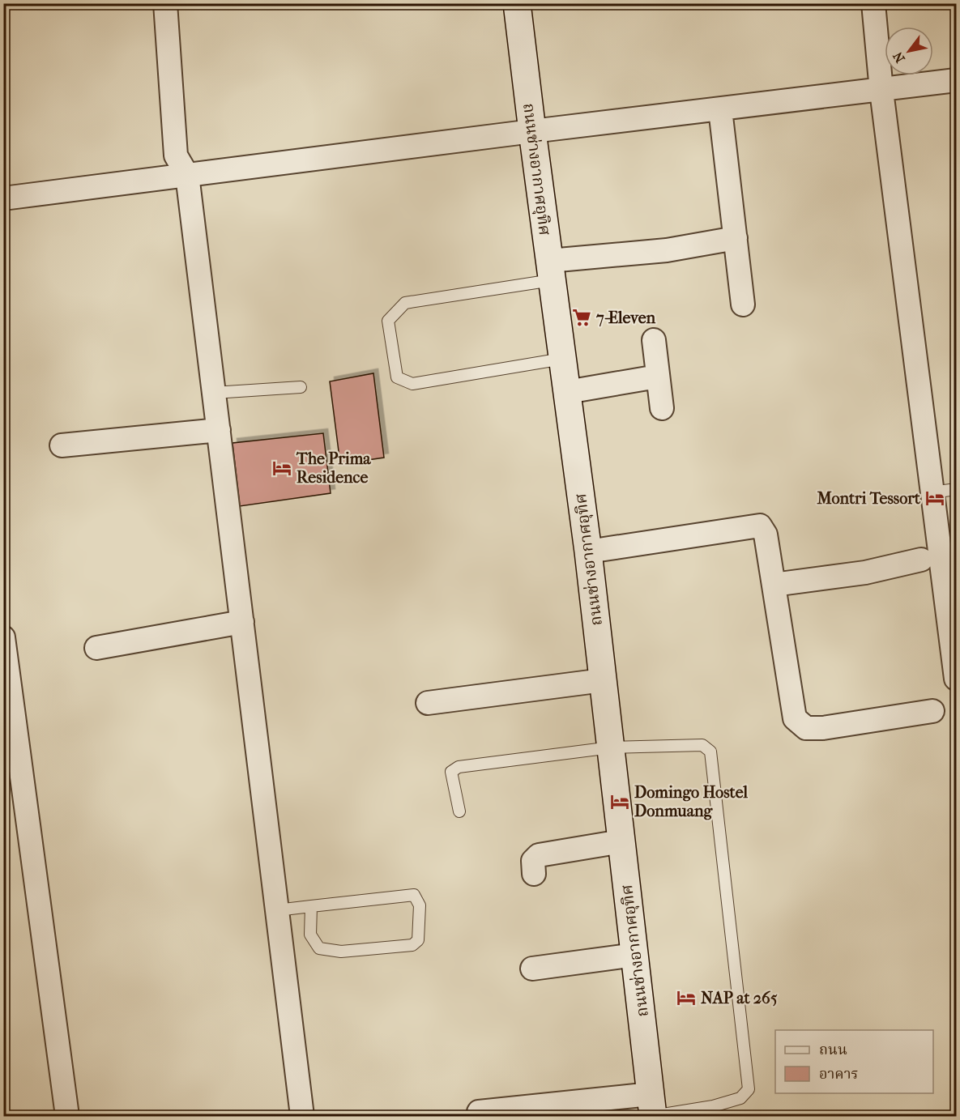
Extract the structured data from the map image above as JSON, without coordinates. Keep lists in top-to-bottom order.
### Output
{
  "streets": {
    "street": ["ถนนช่างอากาศอุทิศ"]
  },
  "places": {
    "supermarket": ["7-Eleven"],
    "hotel": [
      "The Prima Residence",
      "Montri Tessort",
      "Domingo Hostel Donmuang",
      "NAP at 265"
    ]
  },
  "legend": ["ถนน", "อาคาร"],
  "north": "bottom left"
}
